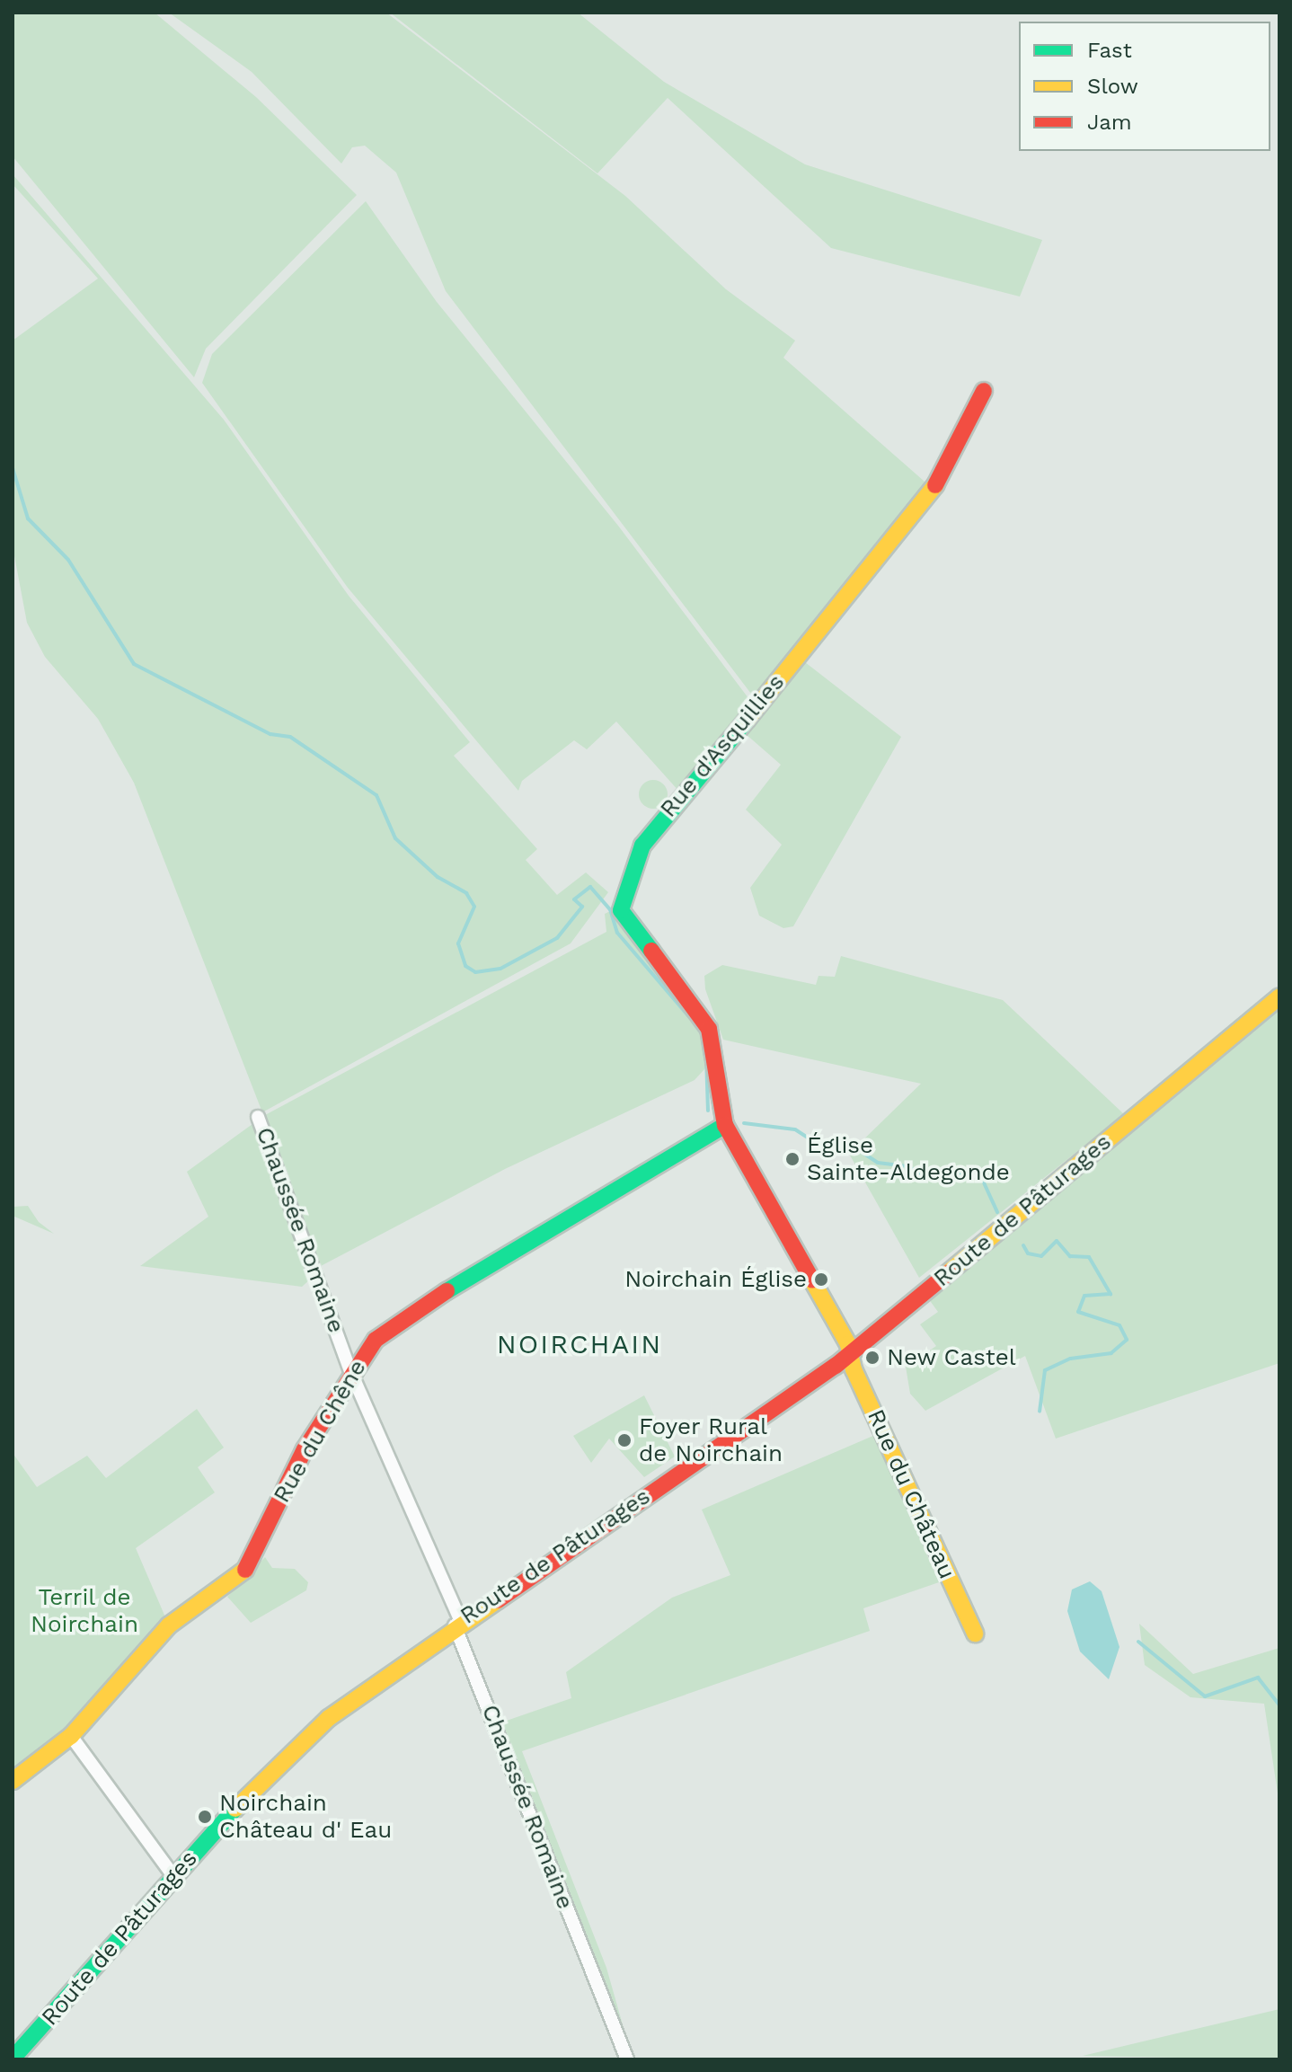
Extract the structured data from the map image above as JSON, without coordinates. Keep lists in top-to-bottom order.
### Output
{
  "streets": {
    "street": [
      "Rue d'Asquillies",
      "Route de Pâturages",
      "Chaussée Romaine",
      "Rue du Chêne",
      "Rue du Château"
    ]
  },
  "crossings": [
    ["Rue d'Asquillies", "Route de Pâturages"],
    ["Rue d'Asquillies", "Rue du Chêne"],
    ["Rue d'Asquillies", "Rue du Château"],
    ["Route de Pâturages", "Chaussée Romaine"],
    ["Route de Pâturages", "Rue du Château"],
    ["Chaussée Romaine", "Rue du Chêne"]
  ],
  "districts": ["NOIRCHAIN"],
  "parks": ["Terril de Noirchain"],
  "places": [
    "Église Sainte-Aldegonde",
    "Noirchain Église",
    "New Castel",
    "Foyer Rural de Noirchain",
    "Noirchain Château d' Eau"
  ],
  "legend": ["Fast", "Slow", "Jam"]
}
